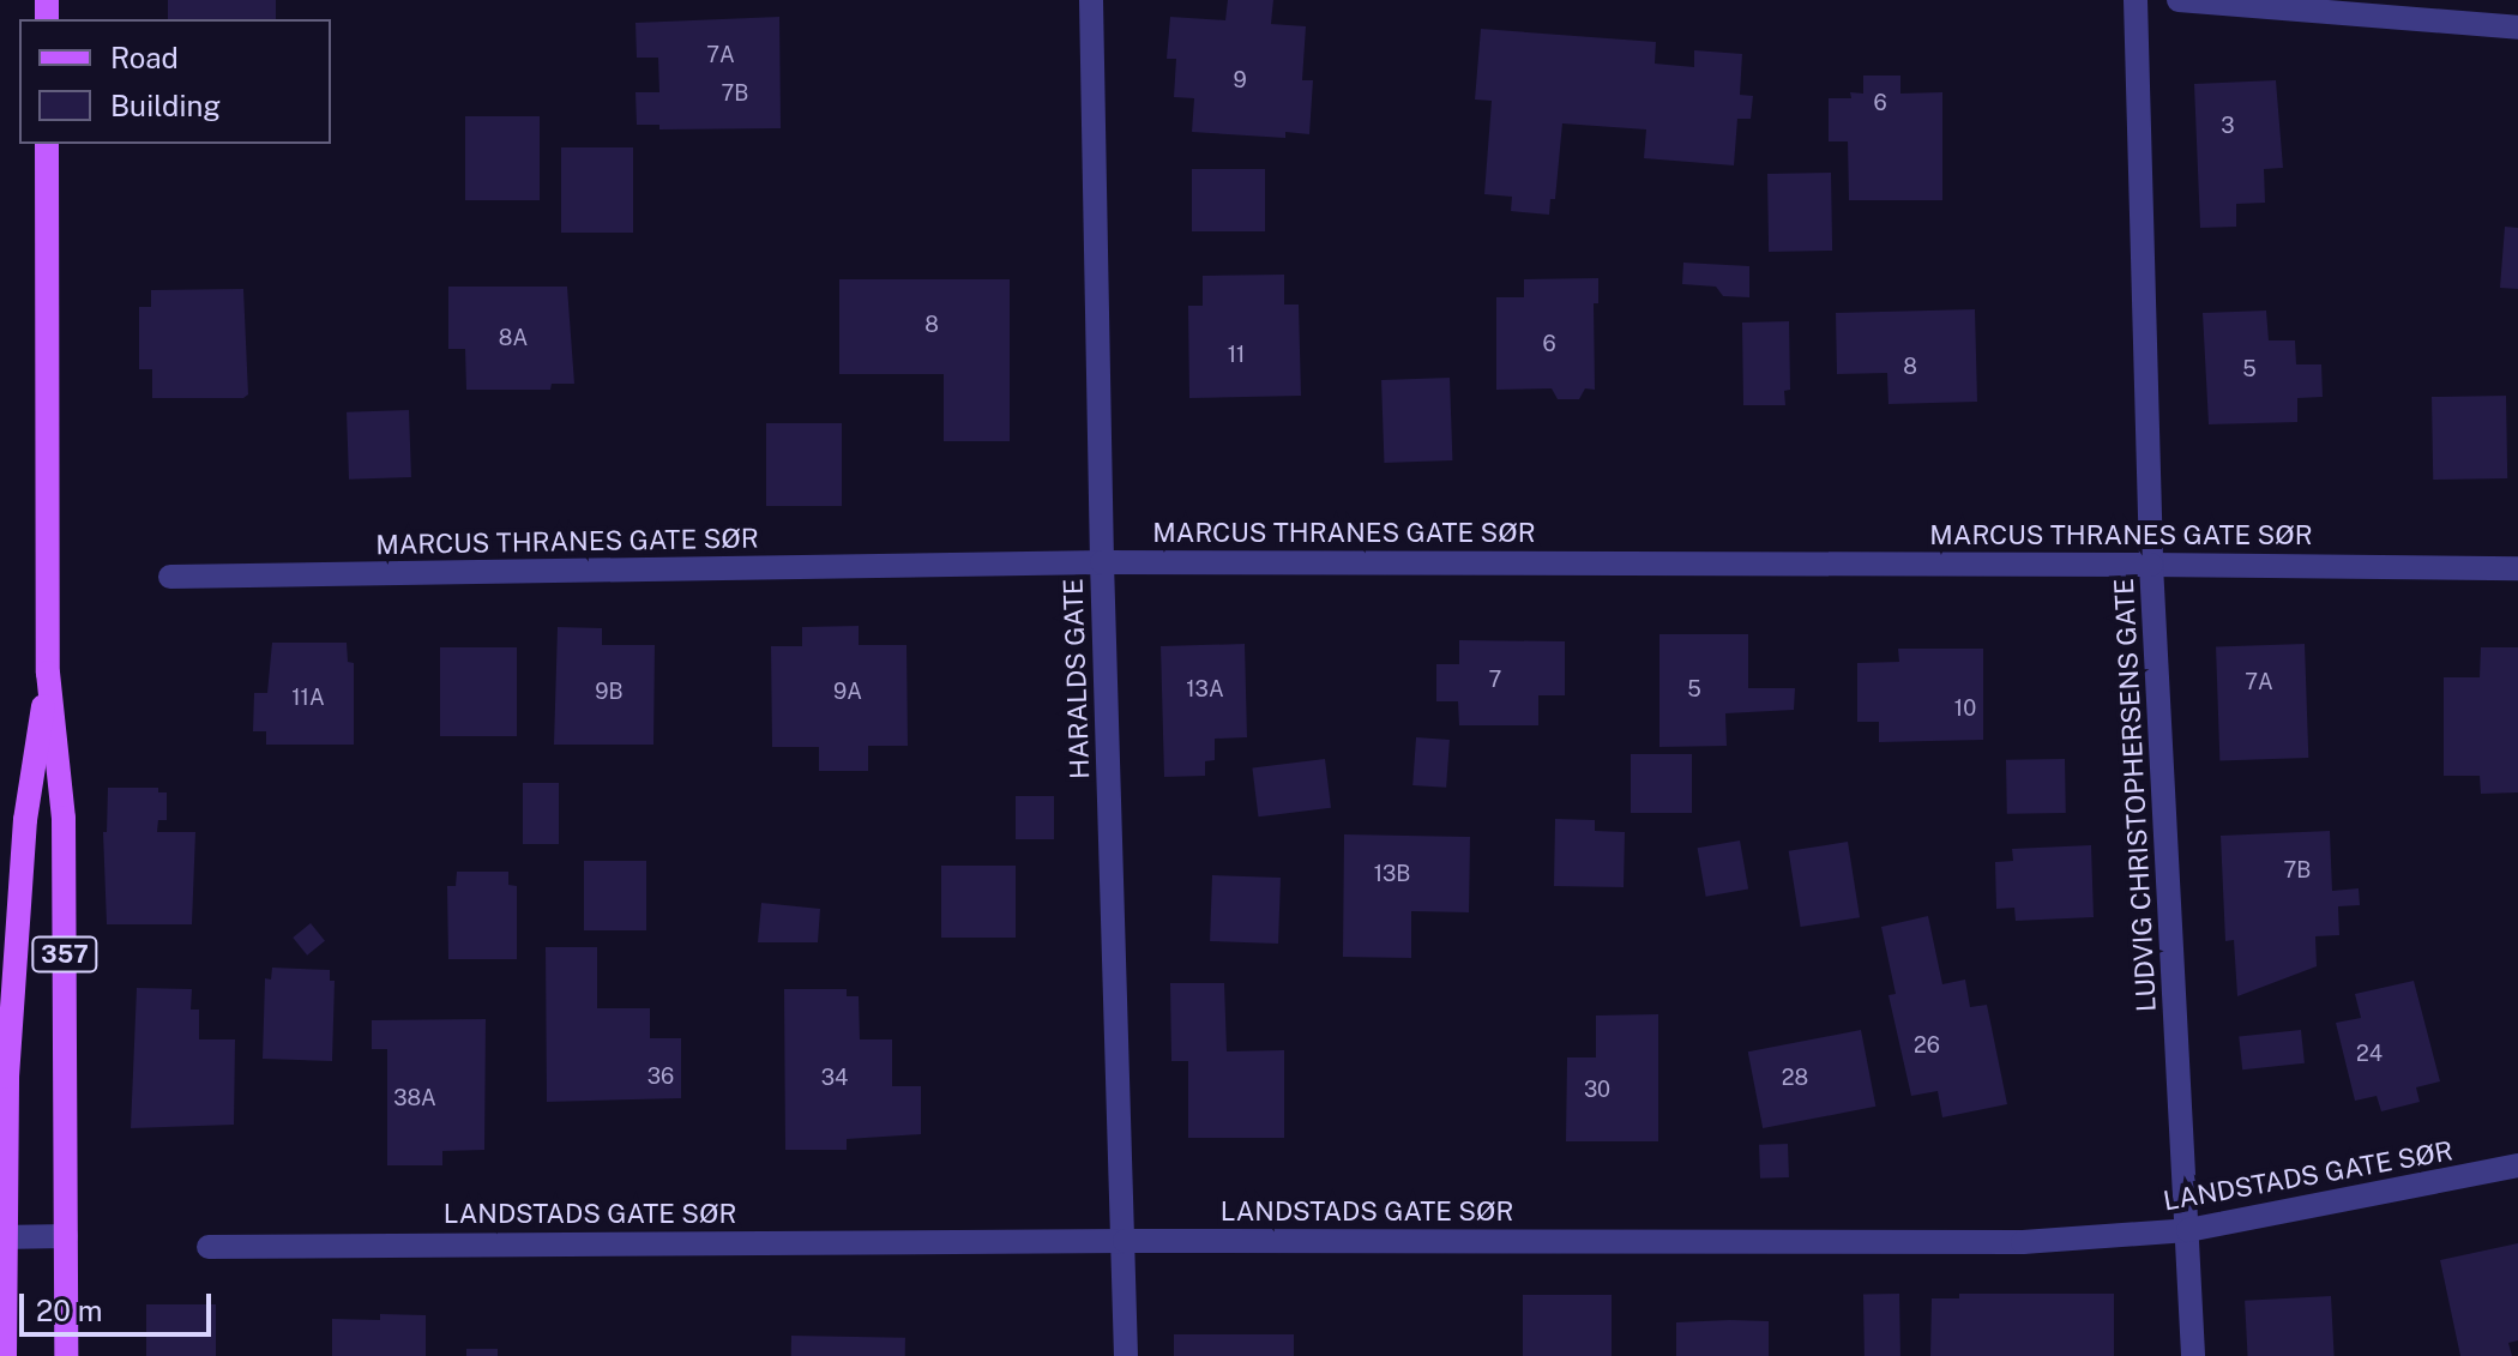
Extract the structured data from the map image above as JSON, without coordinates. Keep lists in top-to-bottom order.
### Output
{
  "streets": {
    "main road": ["357"],
    "street": [
      "MARCUS THRANES GATE SØR",
      "HARALDS GATE",
      "LUDVIG CHRISTOPHERSENS GATE",
      "LANDSTADS GATE SØR"
    ]
  },
  "crossings": [
    ["MARCUS THRANES GATE SØR", "HARALDS GATE"],
    ["MARCUS THRANES GATE SØR", "LUDVIG CHRISTOPHERSENS GATE"],
    ["HARALDS GATE", "LANDSTADS GATE SØR"],
    ["LUDVIG CHRISTOPHERSENS GATE", "LANDSTADS GATE SØR"]
  ],
  "house_numbers": [
    "7A",
    "9",
    "7B",
    "6",
    "3",
    "8",
    "8A",
    "6",
    "11",
    "8",
    "5",
    "7",
    "7A",
    "13A",
    "5",
    "9B",
    "9A",
    "11A",
    "10",
    "7B",
    "13B",
    "26",
    "24",
    "36",
    "34",
    "28",
    "30",
    "38A"
  ],
  "legend": ["Road", "Building"],
  "scale_bar": "20 m"
}
